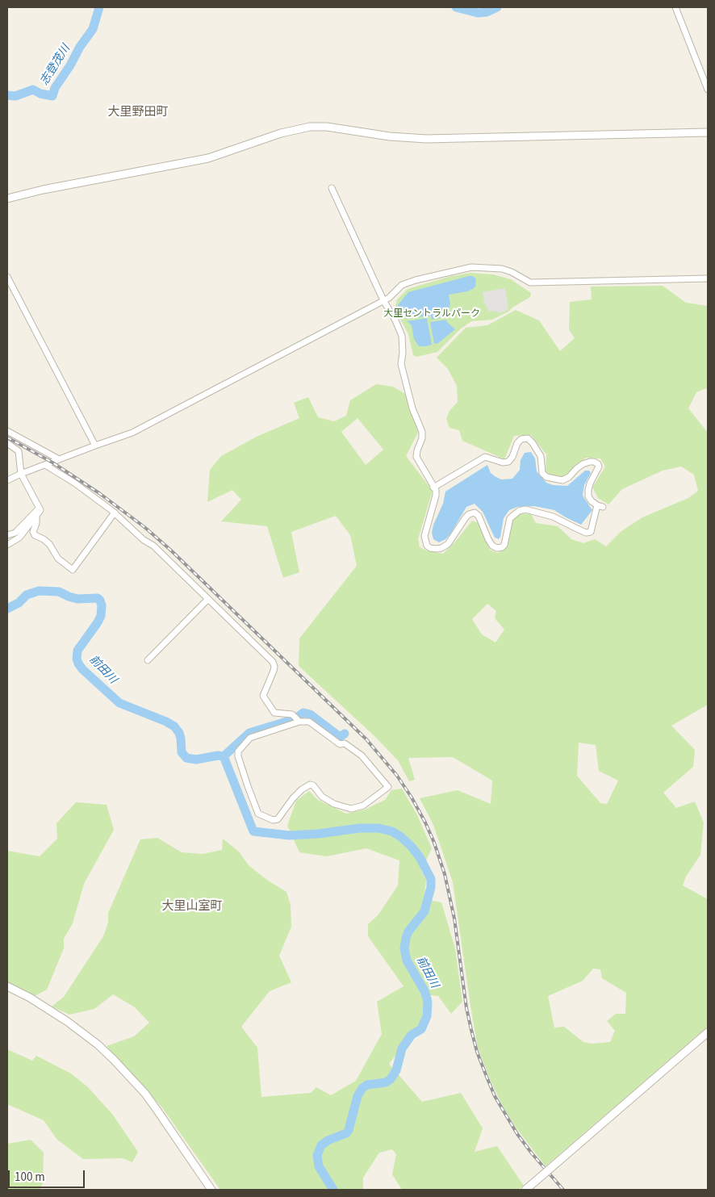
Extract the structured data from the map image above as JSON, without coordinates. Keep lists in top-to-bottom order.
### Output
{
  "districts": ["大里野田町", "大里山室町"],
  "water": ["志登茂川", "前田川"],
  "parks": ["大里セントラルパーク"],
  "scale_bar": "100 m"
}
